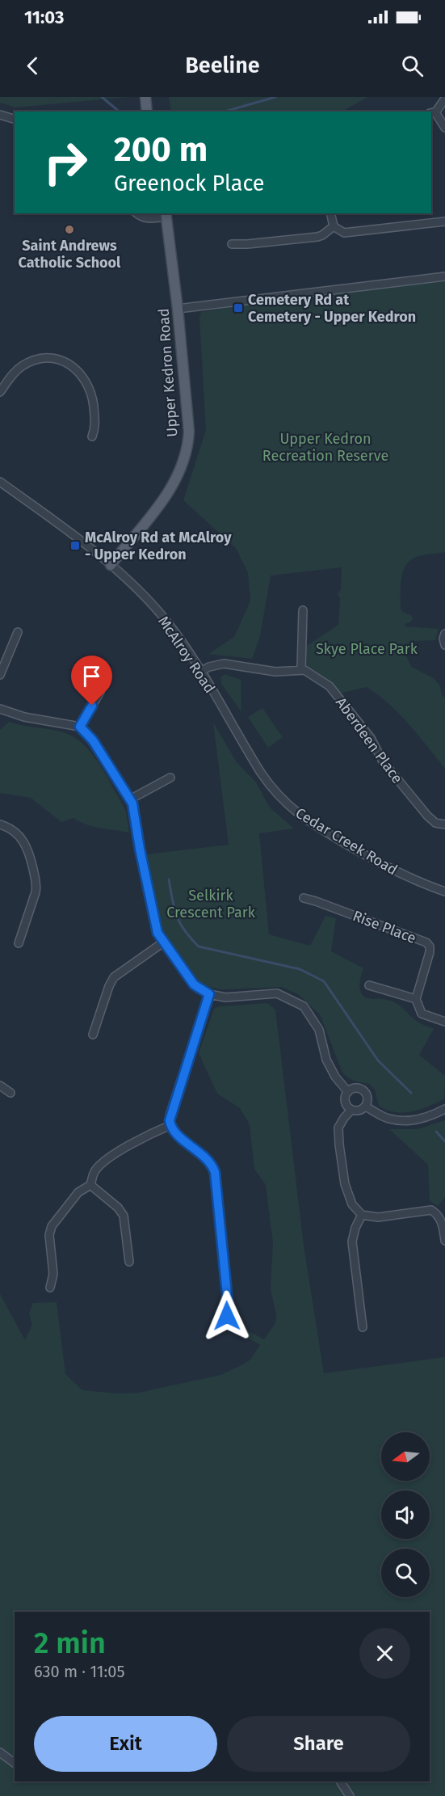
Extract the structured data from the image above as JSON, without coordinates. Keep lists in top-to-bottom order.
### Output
{
  "streets": {
    "main road": ["Upper Kedron Road"],
    "street": [
      "McAlroy Road",
      "Aberdeen Place",
      "Cedar Creek Road",
      "Rise Place"
    ]
  },
  "crossings": [
    ["Upper Kedron Road", "McAlroy Road"],
    ["McAlroy Road", "Cedar Creek Road"]
  ],
  "parks": ["Upper Kedron Recreation Reserve", "Skye Place Park", "Selkirk Crescent Park"],
  "places": {
    "other": ["Saint Andrews Catholic School"],
    "transit": ["Cemetery Rd at Cemetery - Upper Kedron", "McAlroy Rd at McAlroy - Upper Kedron"]
  },
  "north": "left",
  "page": {
    "status": "11:03",
    "header": "Beeline",
    "turn": ["200 m", "Greenock Place"],
    "heading": ["2 min", "630 m · 11:05"],
    "buttons": ["Exit", "Share"]
  }
}
